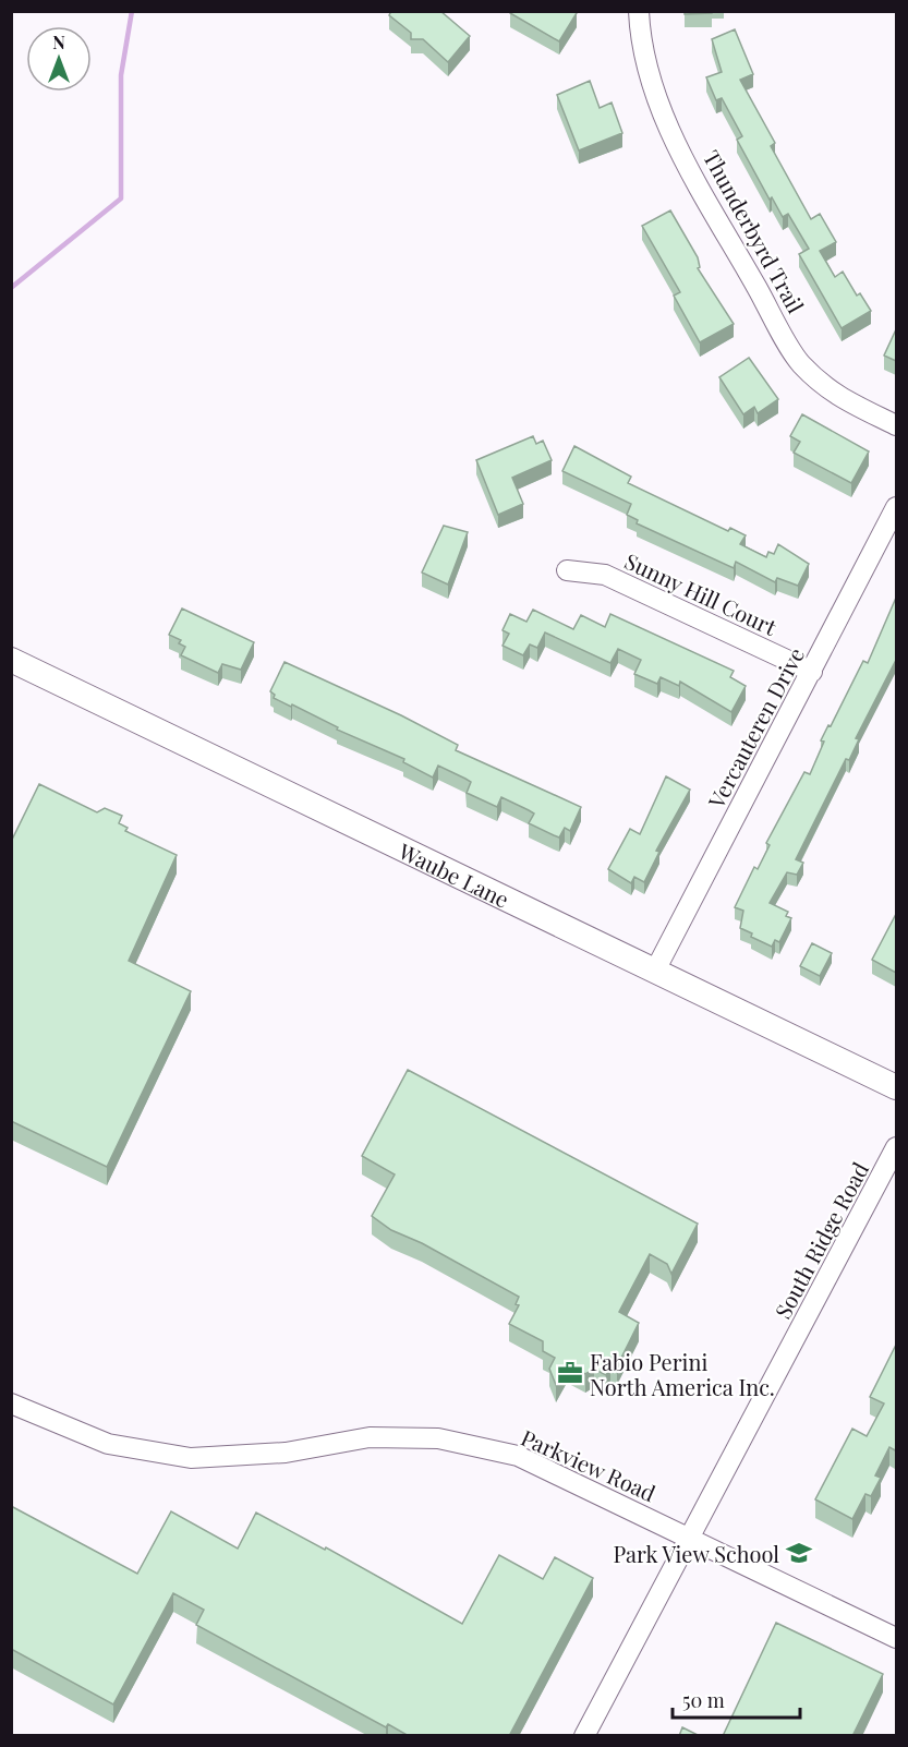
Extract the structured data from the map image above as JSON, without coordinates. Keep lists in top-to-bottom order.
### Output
{
  "streets": {
    "main road": ["Waube Lane"],
    "street": [
      "Thunderbyrd Trail",
      "Sunny Hill Court",
      "Vercauteren Drive",
      "South Ridge Road",
      "Parkview Road"
    ]
  },
  "crossings": [
    ["Sunny Hill Court", "Vercauteren Drive"],
    ["Vercauteren Drive", "Waube Lane"],
    ["South Ridge Road", "Parkview Road"]
  ],
  "places": {
    "office": ["Fabio Perini North America Inc."],
    "school or university": ["Park View School"]
  },
  "scale_bar": "50 m",
  "north": "top"
}
